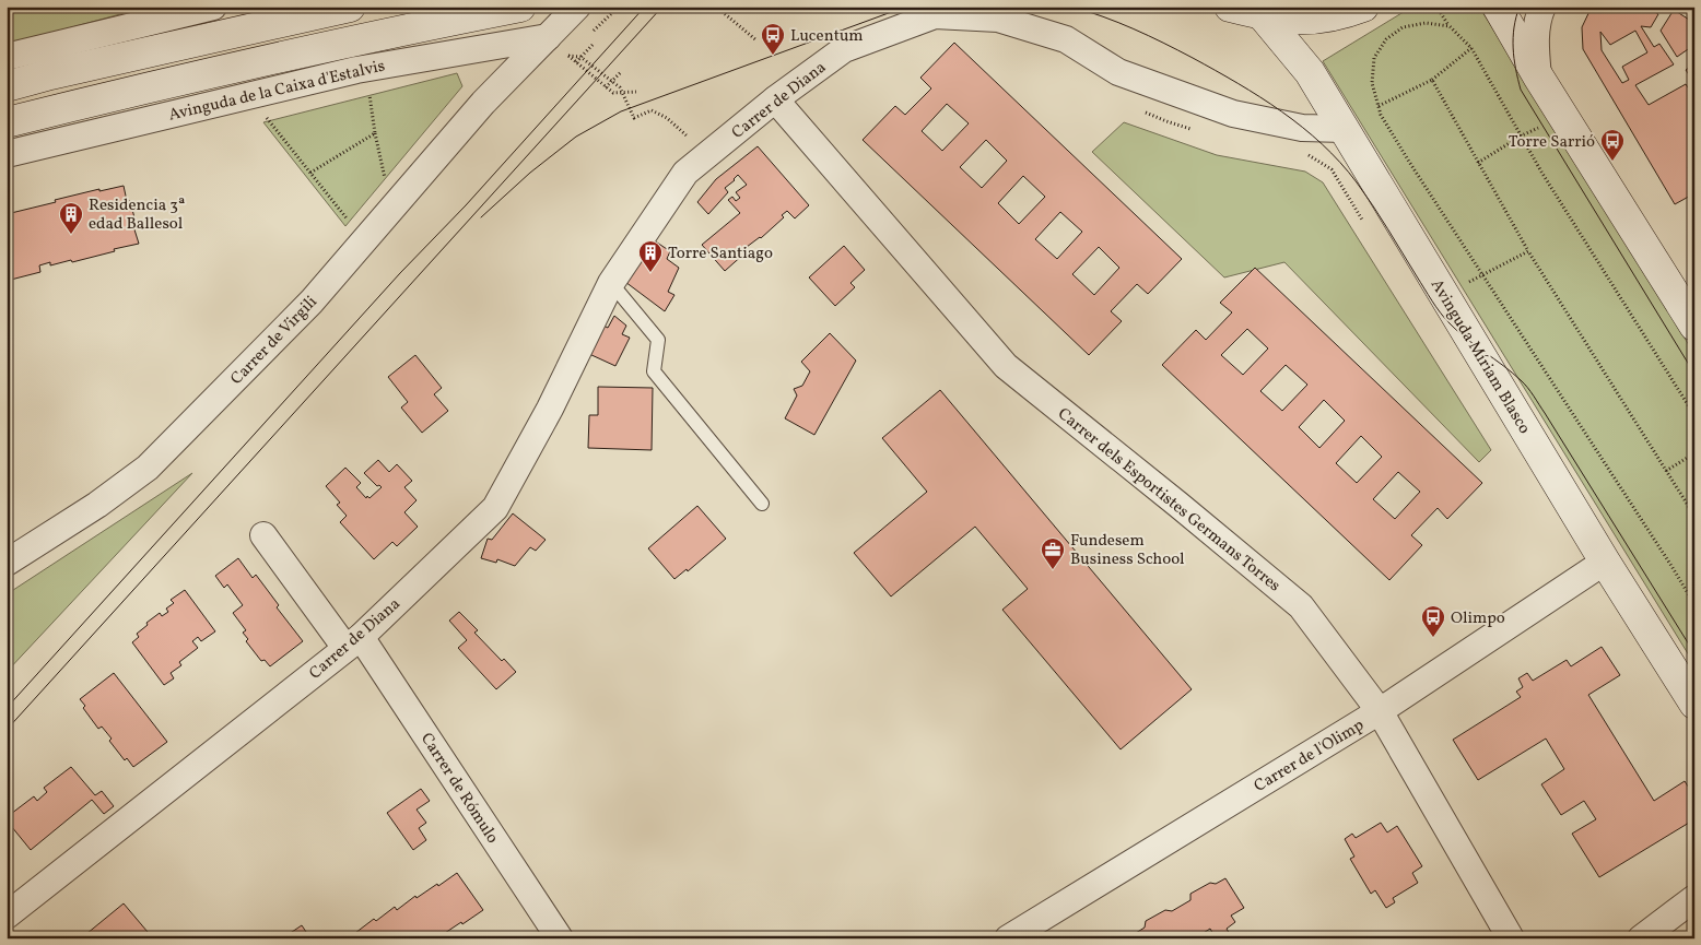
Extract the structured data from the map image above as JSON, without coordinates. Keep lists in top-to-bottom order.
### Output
{
  "streets": {
    "street": [
      "Avinguda de la Caixa d'Estalvis",
      "Carrer de Diana",
      "Carrer de Virgili",
      "Avinguda Míriam Blasco",
      "Carrer dels Esportistes Germans Torres",
      "Carrer de l'Olimp",
      "Carrer de Rómulo"
    ]
  },
  "crossings": [
    ["Avinguda de la Caixa d'Estalvis", "Carrer de Virgili"],
    ["Carrer de Diana", "Avinguda Míriam Blasco"],
    ["Carrer de Diana", "Carrer dels Esportistes Germans Torres"],
    ["Carrer de Diana", "Carrer de Rómulo"],
    ["Avinguda Míriam Blasco", "Carrer de l'Olimp"],
    ["Carrer dels Esportistes Germans Torres", "Carrer de l'Olimp"]
  ],
  "places": {
    "bus stop": ["Lucentum", "Torre Sarrió", "Olimpo"],
    "building": ["Residencia 3ª edad Ballesol", "Torre Santiago"],
    "office": ["Fundesem Business School"]
  }
}
